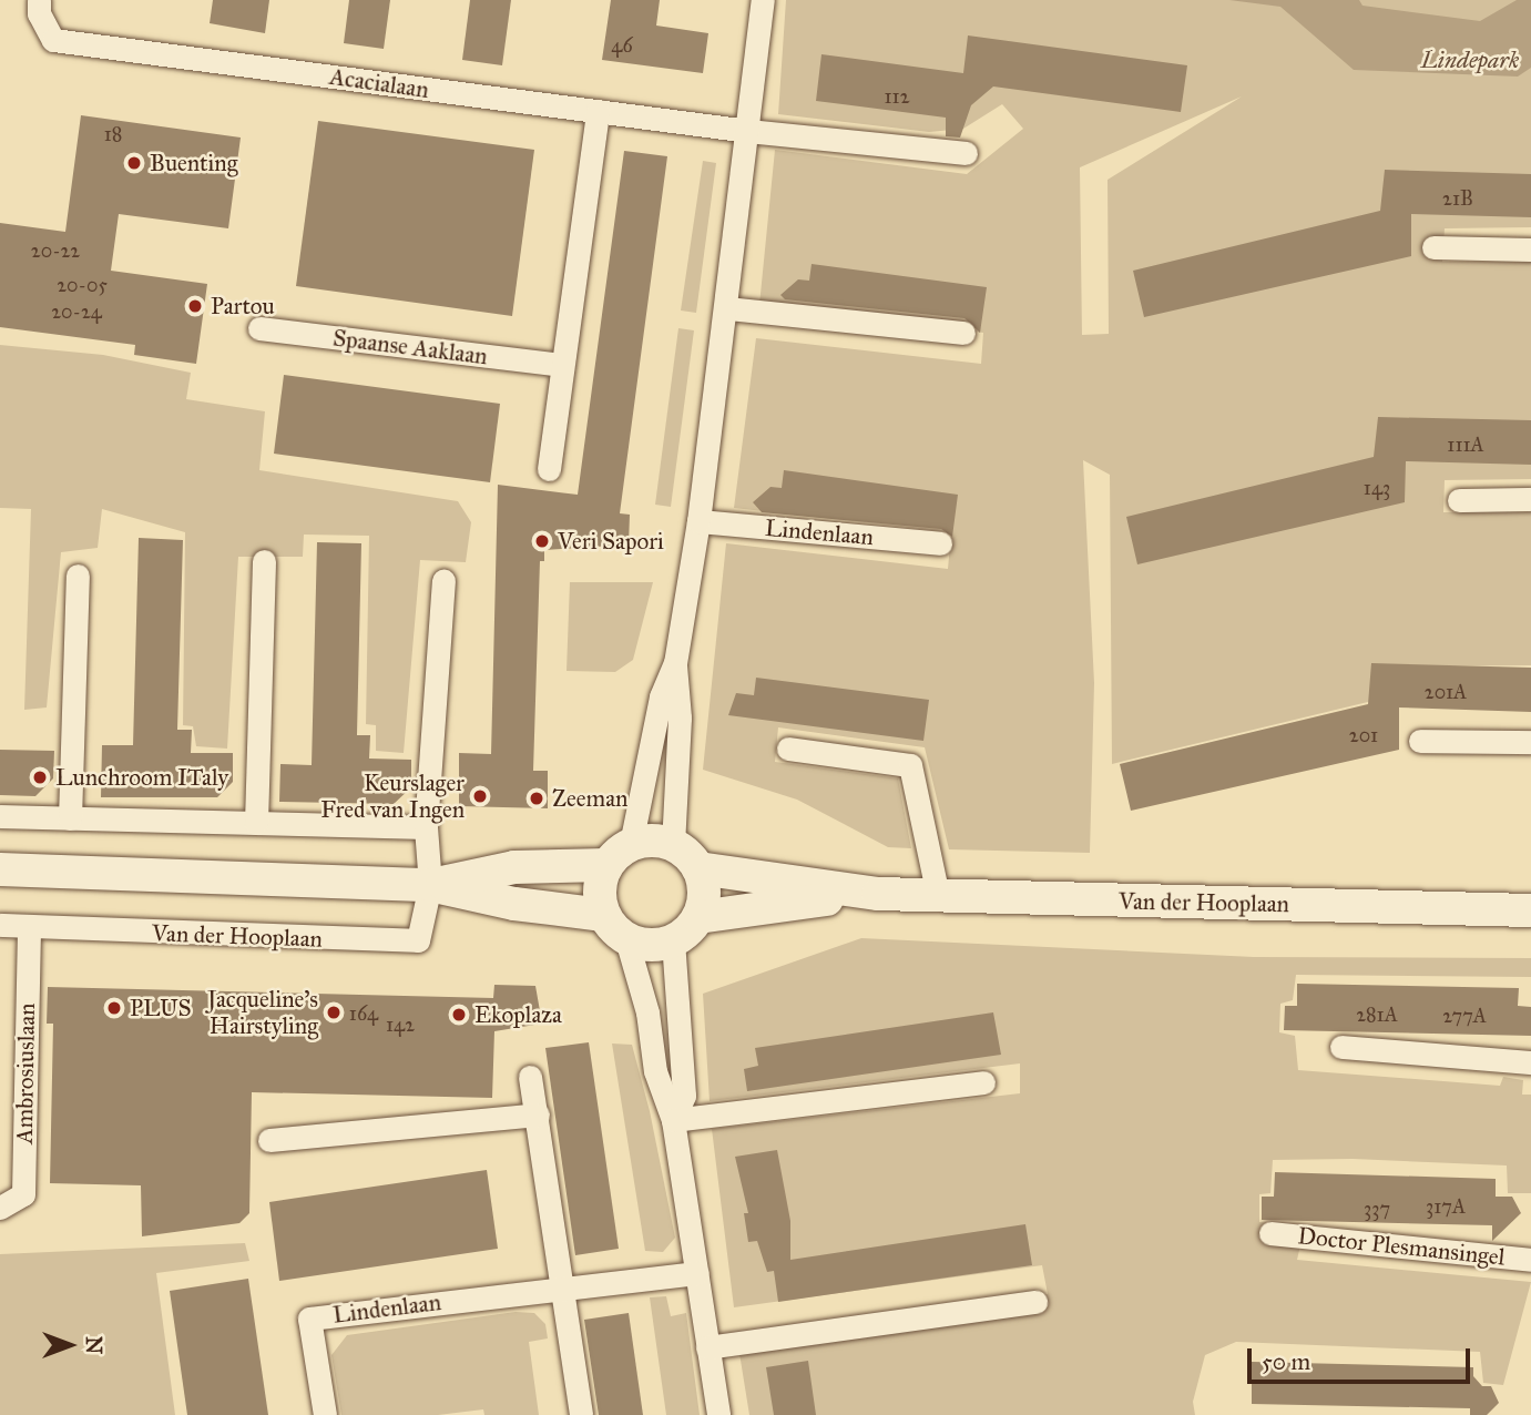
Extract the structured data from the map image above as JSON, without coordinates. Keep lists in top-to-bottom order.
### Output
{
  "streets": {
    "street": [
      "Acacialaan",
      "Spaanse Aaklaan",
      "Lindenlaan",
      "Van der Hooplaan",
      "Ambrosiuslaan",
      "Doctor Plesmansingel"
    ]
  },
  "crossings": [
    ["Van der Hooplaan", "Ambrosiuslaan"]
  ],
  "parks": ["Lindepark"],
  "places": [
    "Buenting",
    "Partou",
    "Veri Sapori",
    "Lunchroom ITaly",
    "Keurslager Fred van Ingen",
    "Zeeman",
    "PLUS",
    "Jacqueline's Hairstyling",
    "Ekoplaza"
  ],
  "house_numbers": [
    "46",
    "112",
    "18",
    "21B",
    "20-22",
    "20-05",
    "20-24",
    "111A",
    "143",
    "201A",
    "201",
    "164",
    "281A",
    "277A",
    "142",
    "317A",
    "337"
  ],
  "scale_bar": "50 m",
  "north": "right"
}
